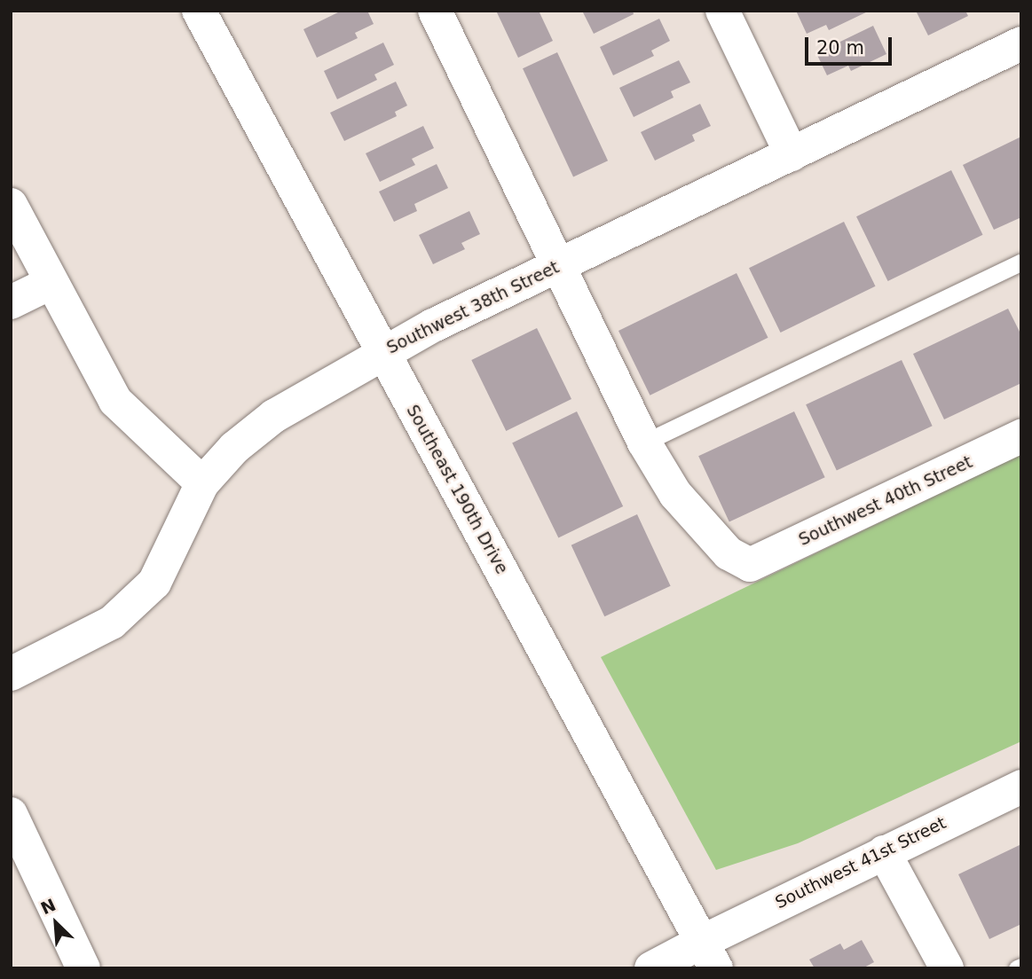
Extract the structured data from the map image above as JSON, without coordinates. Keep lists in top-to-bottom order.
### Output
{
  "streets": {
    "street": [
      "Southwest 38th Street",
      "Southeast 190th Drive",
      "Southwest 40th Street",
      "Southwest 41st Street"
    ]
  },
  "crossings": [
    ["Southwest 38th Street", "Southeast 190th Drive"],
    ["Southeast 190th Drive", "Southwest 41st Street"]
  ],
  "scale_bar": "20 m",
  "north": "top left"
}
